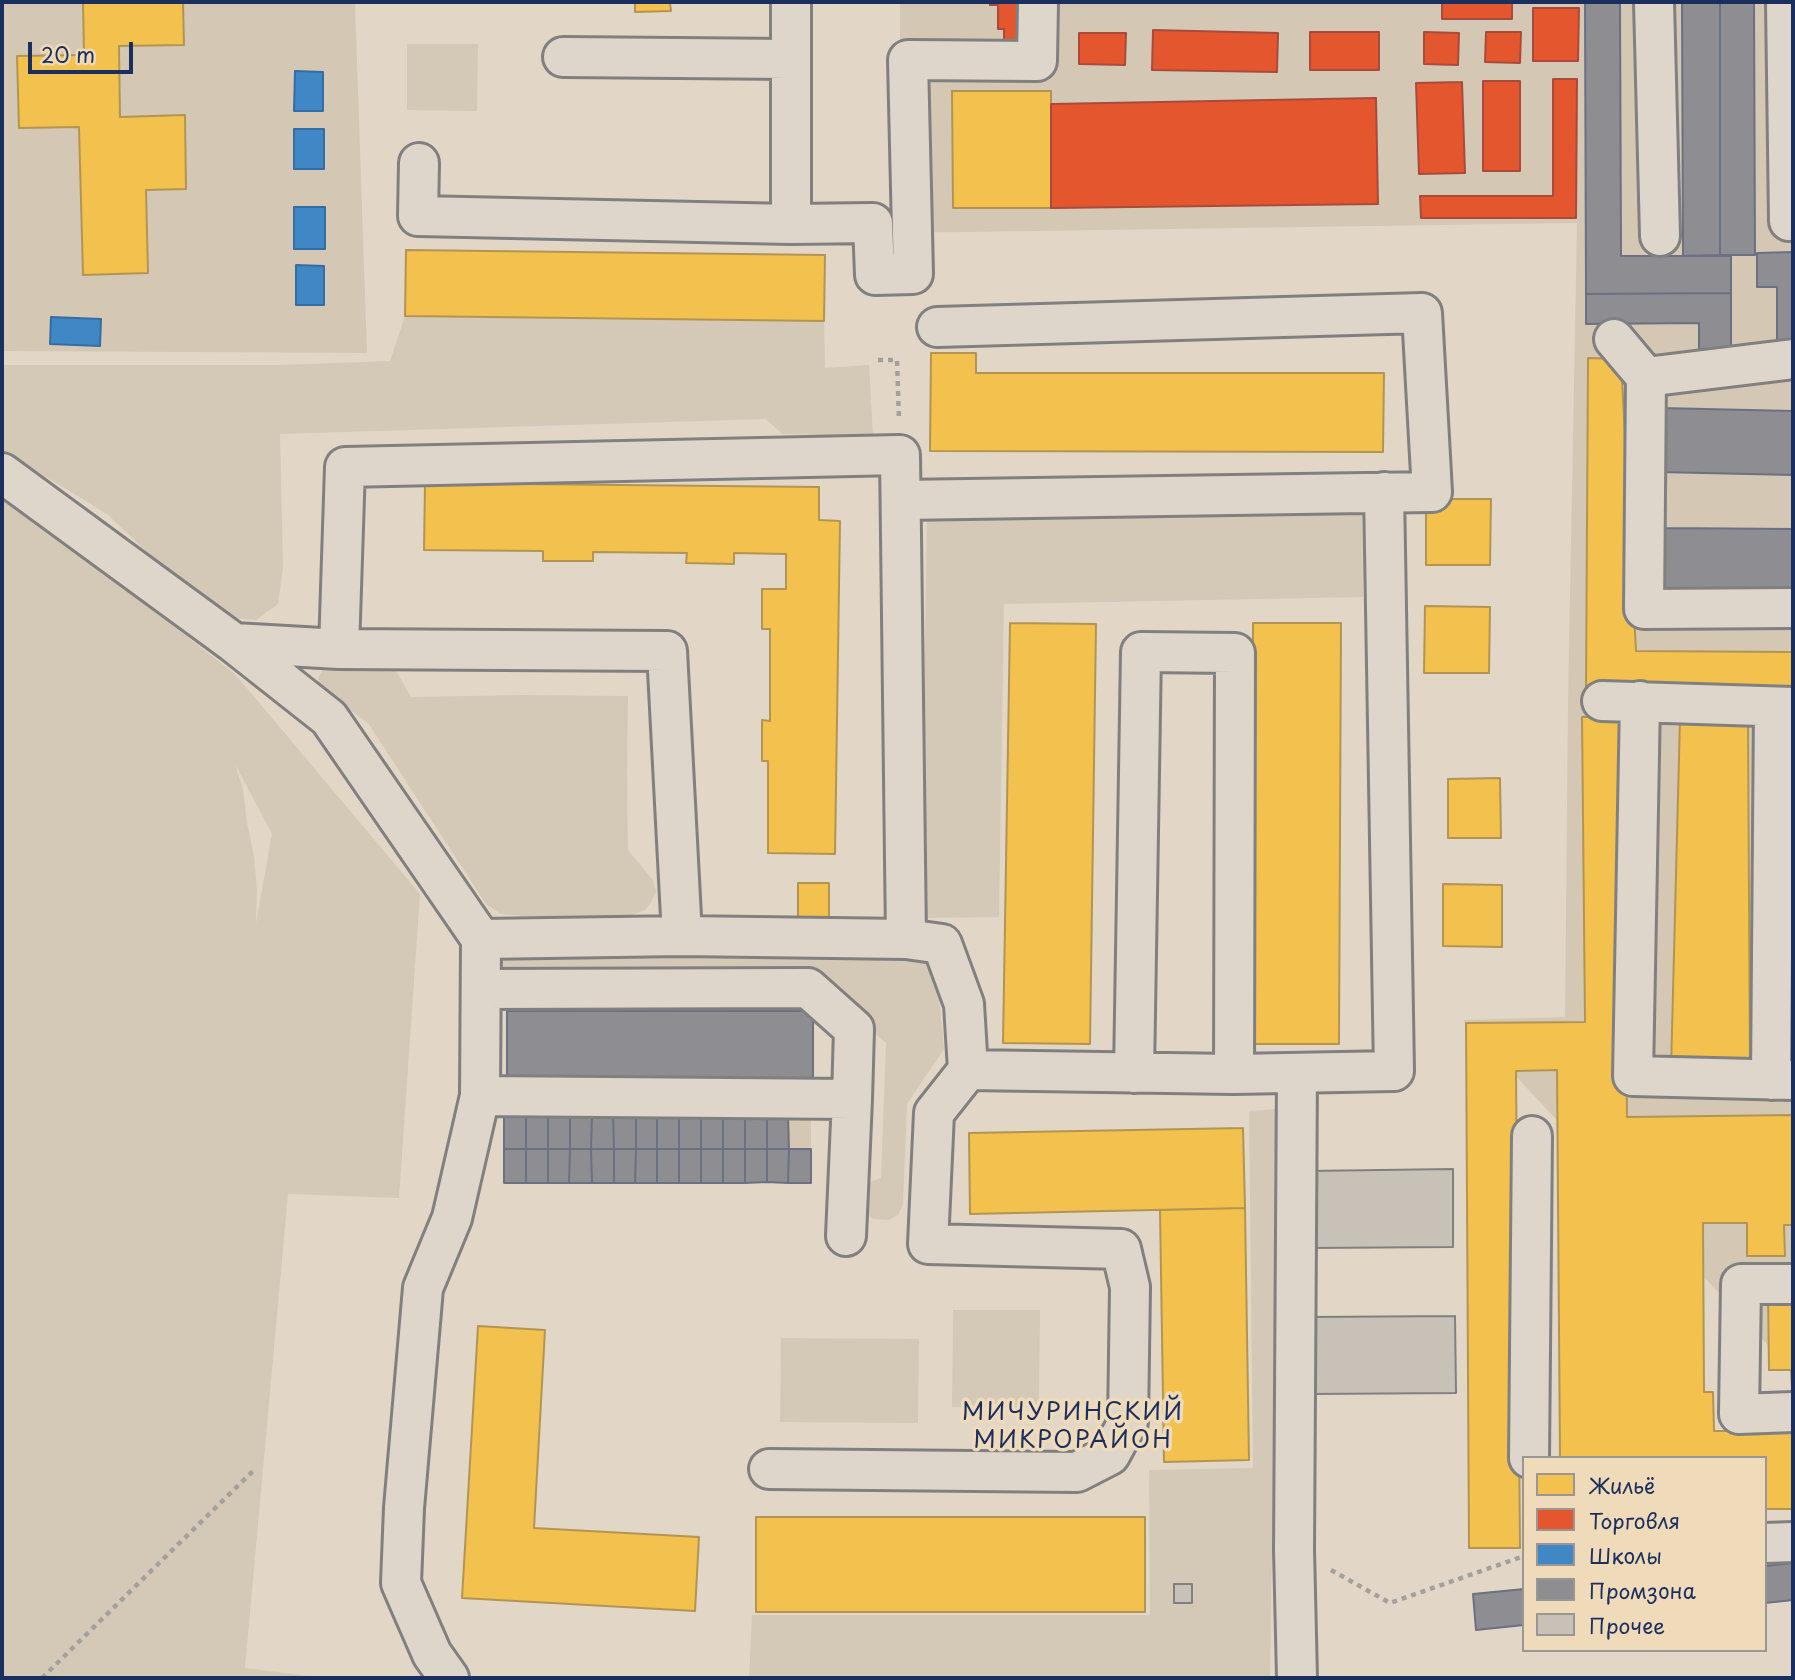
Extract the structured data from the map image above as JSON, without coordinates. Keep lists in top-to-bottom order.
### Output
{
  "districts": ["МИЧУРИНСКИЙ МИКРОРАЙОН"],
  "legend": [
    "Жильё",
    "Торговля",
    "Школы",
    "Промзона",
    "Прочее"
  ],
  "scale_bar": "20 m"
}
